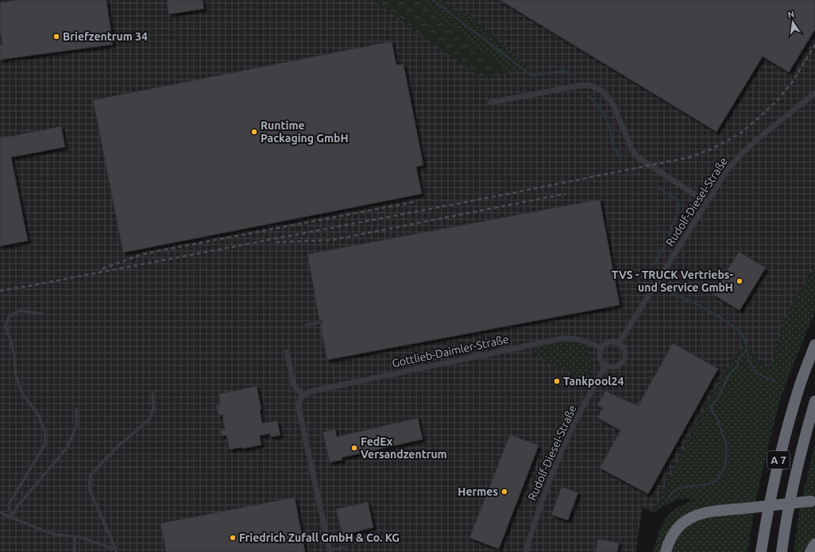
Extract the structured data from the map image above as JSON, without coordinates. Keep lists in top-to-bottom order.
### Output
{
  "streets": {
    "highway": ["A 7"],
    "street": ["Rudolf-Diesel-Straße", "Gottlieb-Daimler-Straße"]
  },
  "crossings": [
    ["Rudolf-Diesel-Straße", "Gottlieb-Daimler-Straße"]
  ],
  "places": [
    "Briefzentrum 34",
    "Runtime Packaging GmbH",
    "TVS - TRUCK Vertriebs- und Service GmbH",
    "Tankpool24",
    "FedEx Versandzentrum",
    "Hermes",
    "Friedrich Zufall GmbH & Co. KG"
  ],
  "north": "top"
}
